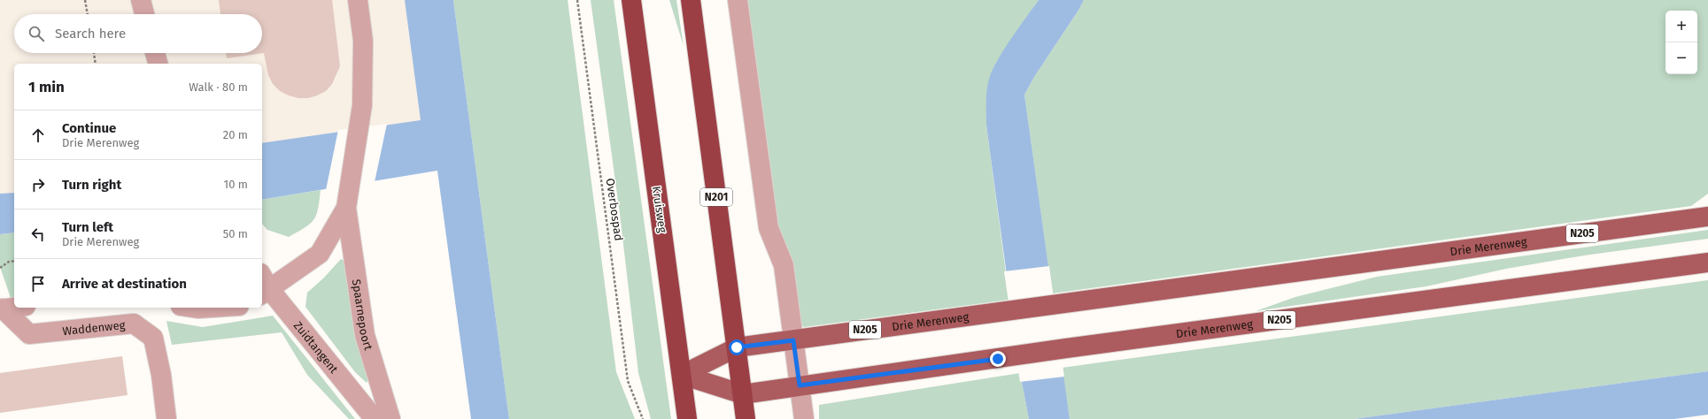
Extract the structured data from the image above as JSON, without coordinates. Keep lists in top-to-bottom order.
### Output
{
  "streets": {
    "highway": ["N201", "Kruisweg"],
    "main road": ["N205", "Drie Merenweg"],
    "street": ["Spaarnepoort", "Waddenweg", "Zuidtangent"],
    "path": ["Overbospad"]
  },
  "crossings": [
    ["N201", "Drie Merenweg"],
    ["Kruisweg", "Drie Merenweg"],
    ["Spaarnepoort", "Zuidtangent"]
  ],
  "page": {
    "map_buttons": ["+", "−"],
    "search": "Search here",
    "heading": ["1 min", "Walk · 80 m"],
    "list": [
      ["Continue", "Drie Merenweg", "20 m"],
      ["Turn right", "10 m"],
      ["Turn left", "Drie Merenweg", "50 m"],
      "Arrive at destination"
    ]
  }
}
